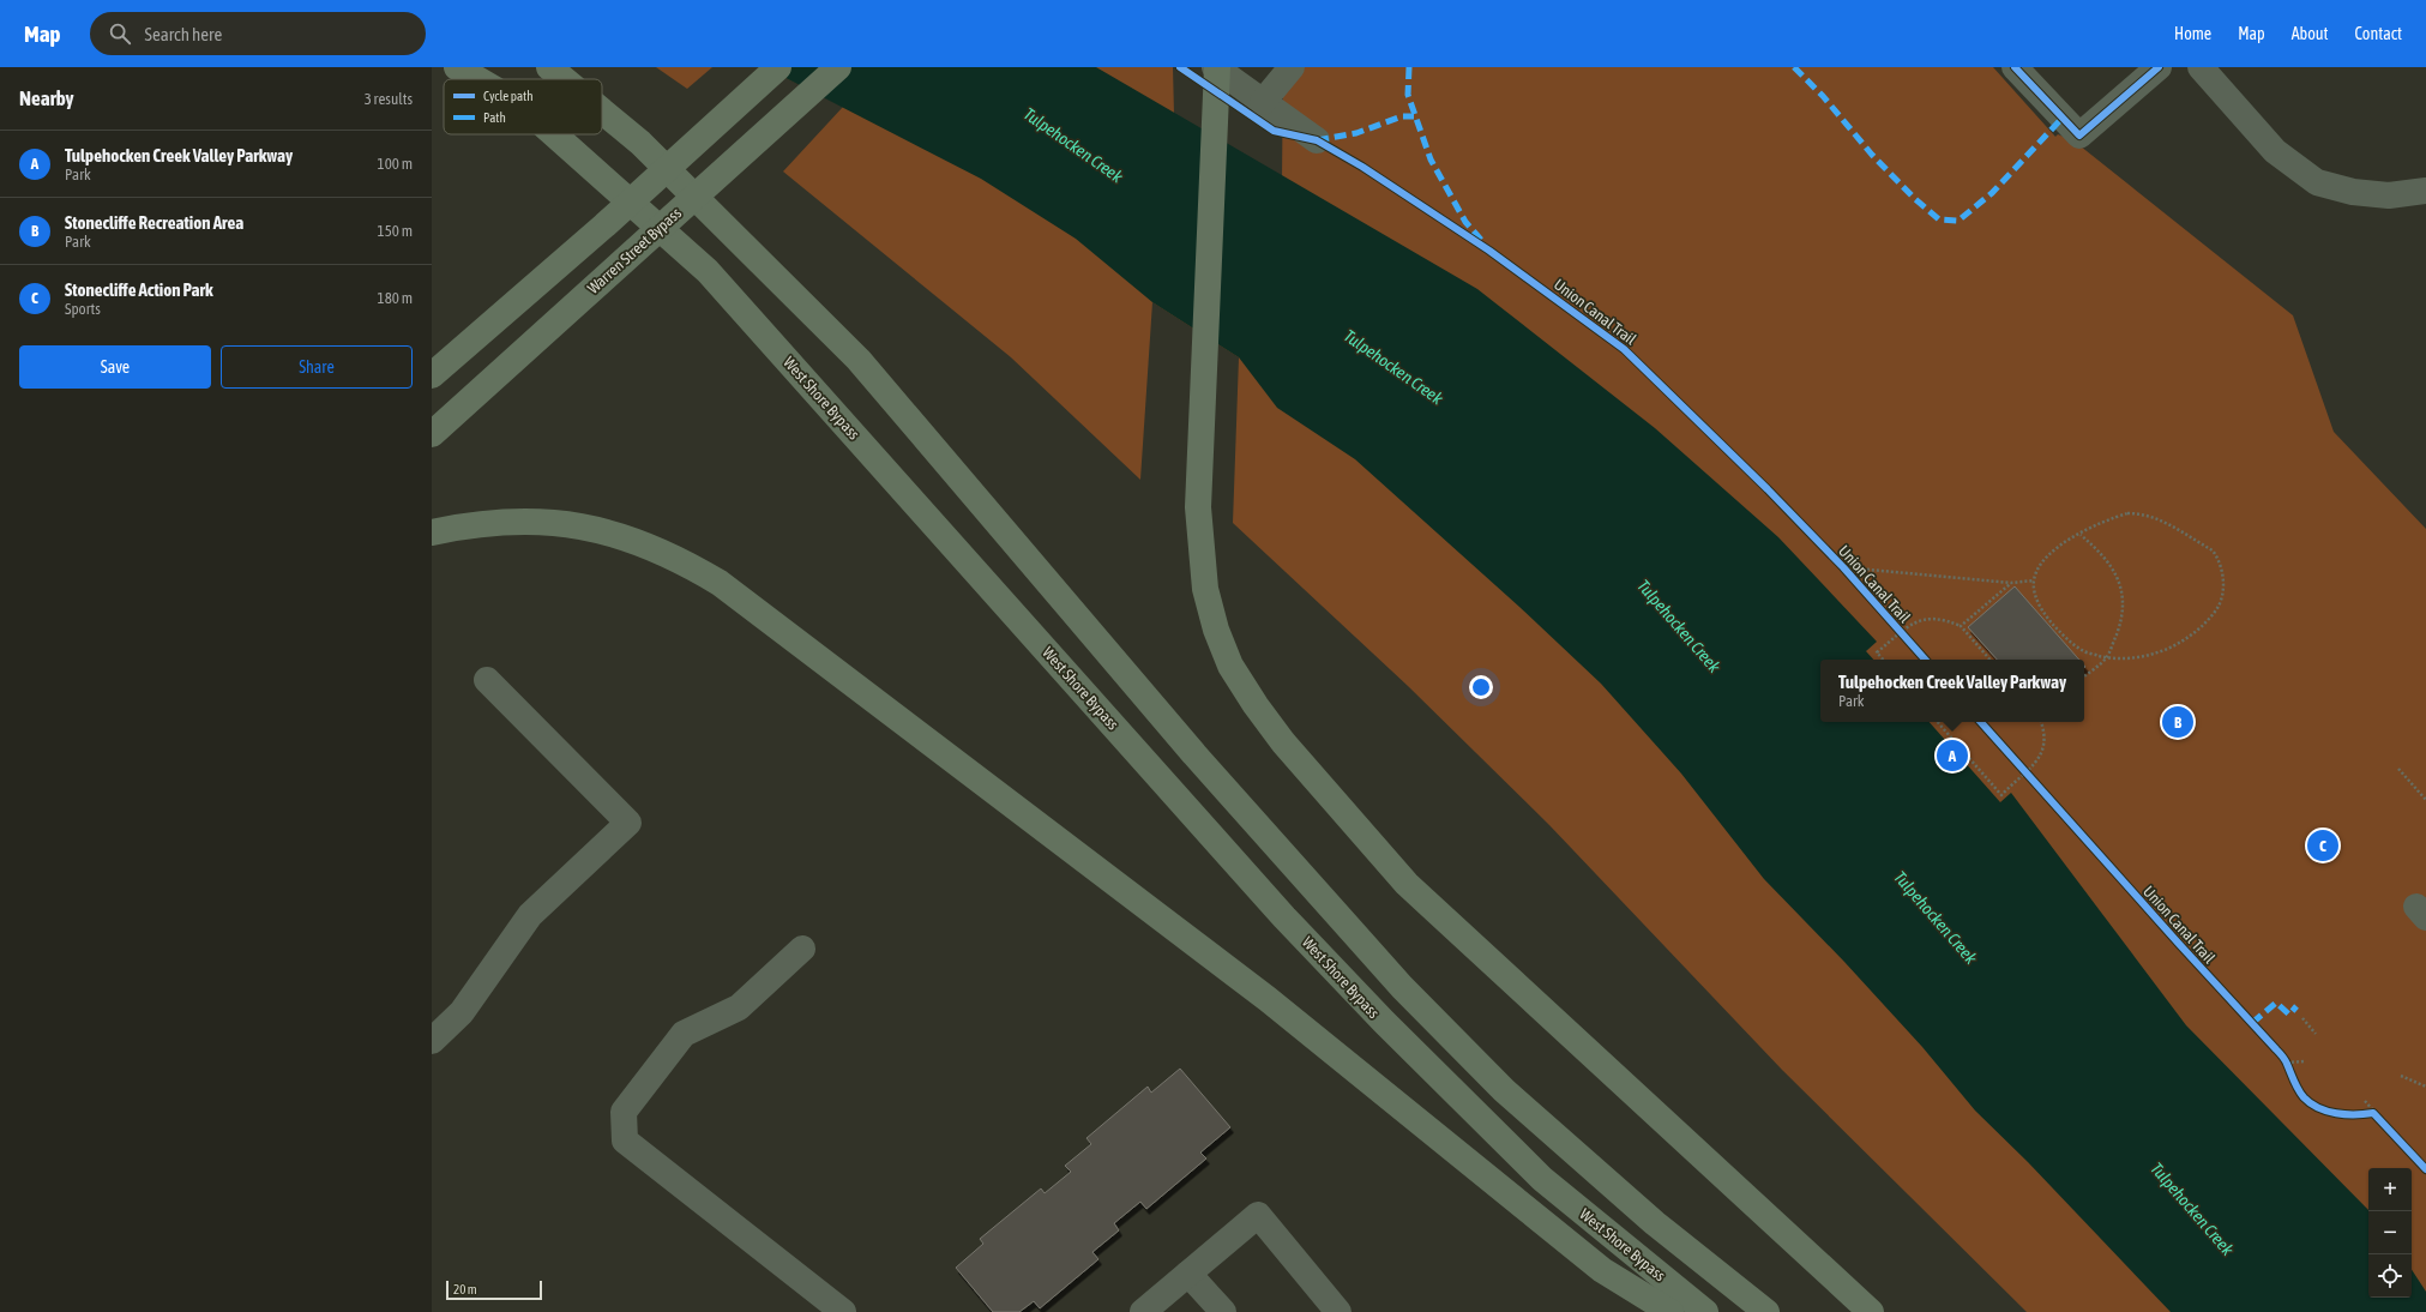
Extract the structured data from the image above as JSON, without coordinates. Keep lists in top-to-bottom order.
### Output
{
  "streets": {
    "highway": ["Warren Street Bypass", "West Shore Bypass"],
    "cycle path": ["Union Canal Trail"]
  },
  "water": ["Tulpehocken Creek"],
  "legend": ["Cycle path", "Path"],
  "scale_bar": "20 m",
  "page": {
    "header": "Map",
    "search": "Search here",
    "nav": [
      "Home",
      "Map",
      "About",
      "Contact"
    ],
    "heading": ["Nearby", "3 results"],
    "list": [
      {
        "mark": "A",
        "name": "Tulpehocken Creek Valley Parkway",
        "note": "Park",
        "value": "100 m"
      },
      {
        "mark": "B",
        "name": "Stonecliffe Recreation Area",
        "note": "Park",
        "value": "150 m"
      },
      {
        "mark": "C",
        "name": "Stonecliffe Action Park",
        "note": "Sports",
        "value": "180 m"
      }
    ],
    "buttons": ["Save", "Share"],
    "popup": ["Tulpehocken Creek Valley Parkway", "Park"],
    "pins": ["B", "A", "C"],
    "map_buttons": ["+", "−"],
    "scale": "20 m"
  }
}
